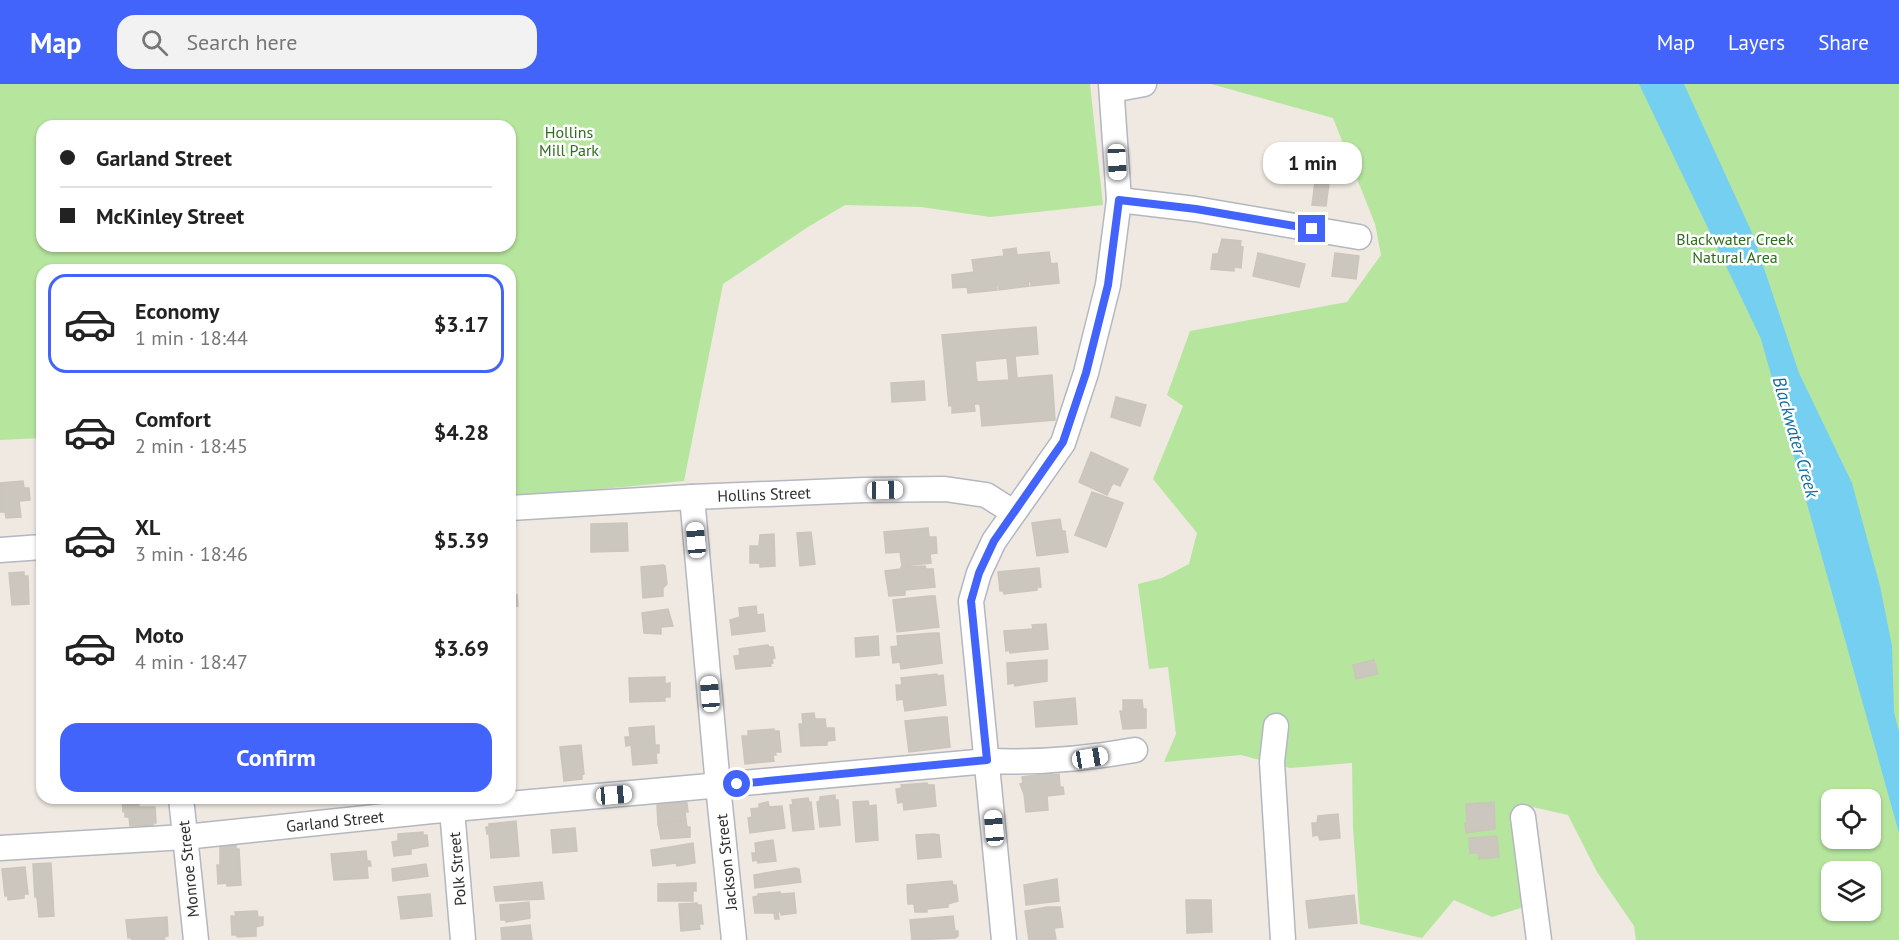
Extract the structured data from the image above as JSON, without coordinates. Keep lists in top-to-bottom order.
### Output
{
  "streets": {
    "street": [
      "Hollins Street",
      "Garland Street",
      "Jackson Street",
      "Monroe Street",
      "Polk Street"
    ]
  },
  "crossings": [
    ["Hollins Street", "Jackson Street"],
    ["Garland Street", "Jackson Street"],
    ["Garland Street", "Monroe Street"],
    ["Garland Street", "Polk Street"]
  ],
  "water": ["Blackwater Creek"],
  "parks": ["Hollins Mill Park", "Blackwater Creek Natural Area"],
  "page": {
    "header": "Map",
    "search": "Search here",
    "nav": ["Map", "Layers", "Share"],
    "banner": ["Garland Street", "McKinley Street"],
    "bubble": "1 min",
    "list": [
      {
        "name": "Economy",
        "note": "1 min · 18:44",
        "value": "$3.17"
      },
      {
        "name": "Comfort",
        "note": "2 min · 18:45",
        "value": "$4.28"
      },
      {
        "name": "XL",
        "note": "3 min · 18:46",
        "value": "$5.39"
      },
      {
        "name": "Moto",
        "note": "4 min · 18:47",
        "value": "$3.69"
      }
    ],
    "buttons": "Confirm"
  }
}
